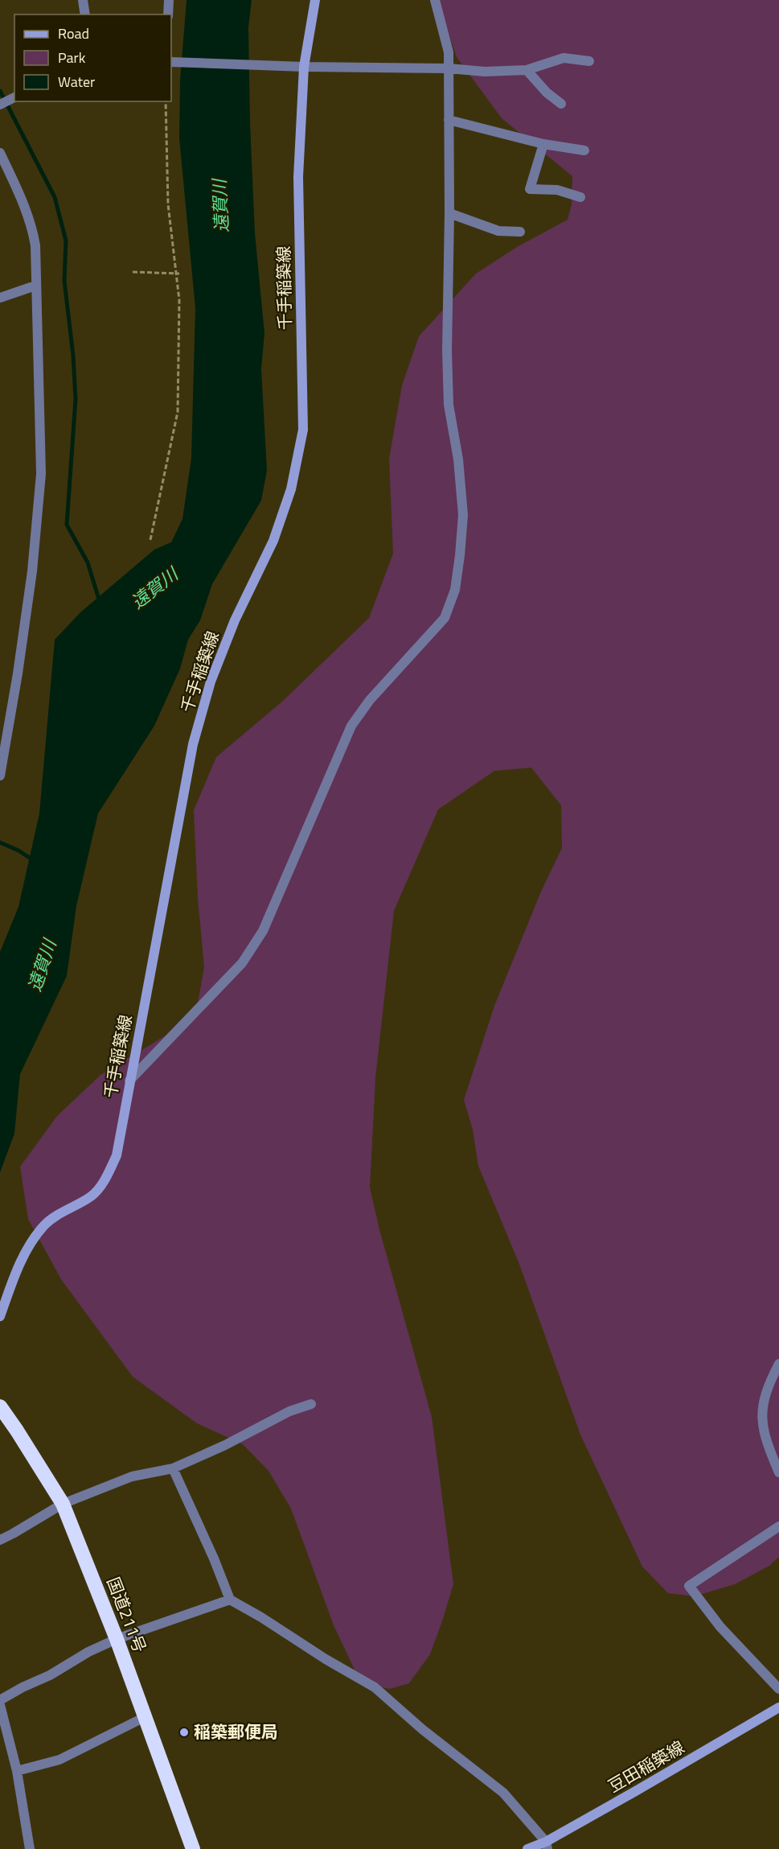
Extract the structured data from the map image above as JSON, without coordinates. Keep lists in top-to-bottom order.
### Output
{
  "streets": {
    "highway": ["国道211号"],
    "main road": ["千手稲築線", "豆田稲築線"]
  },
  "water": ["遠賀川"],
  "places": ["稲築郵便局"],
  "legend": ["Road", "Park", "Water"]
}
